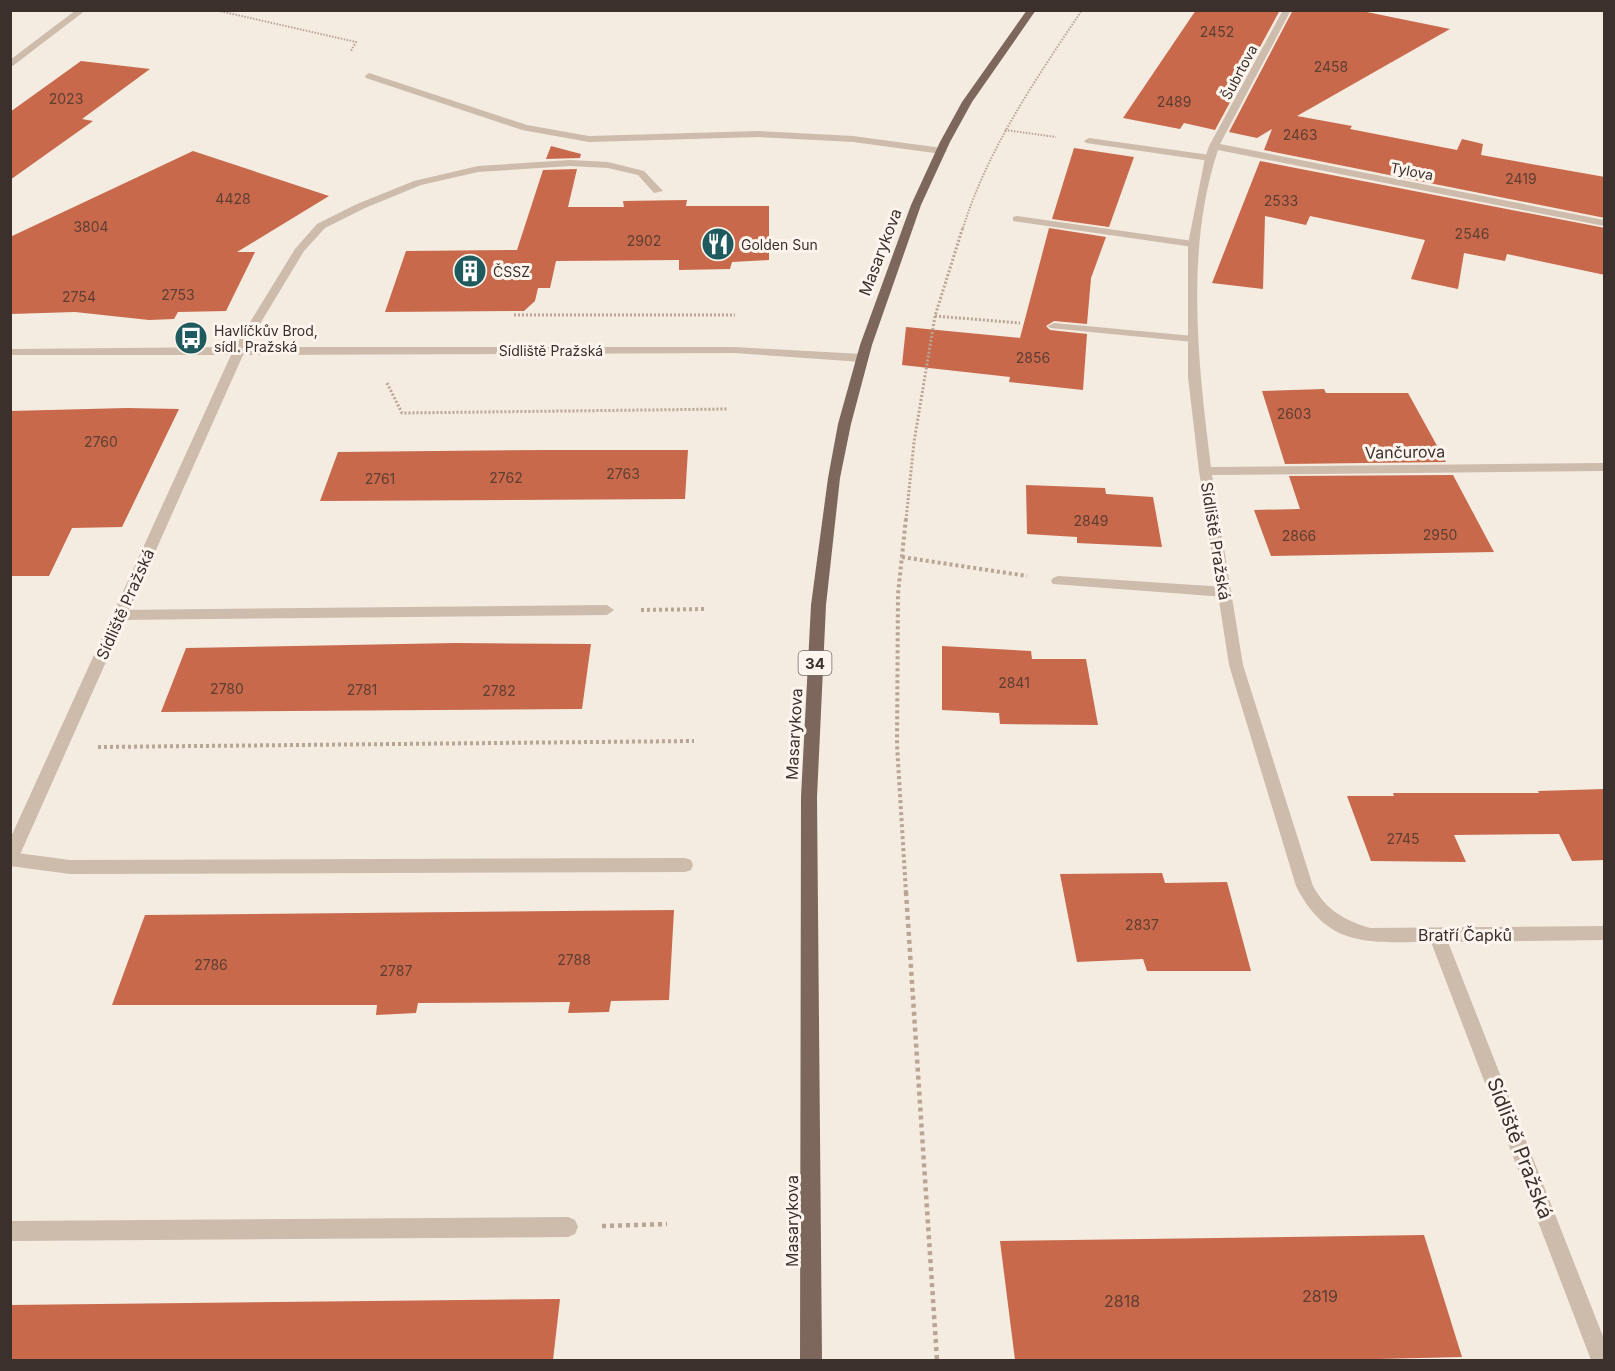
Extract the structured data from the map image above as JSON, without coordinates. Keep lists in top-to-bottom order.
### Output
{
  "streets": {
    "main road": ["Masarykova", "34"],
    "street": [
      "Šubrtova",
      "Tylova",
      "Sídliště Pražská",
      "Vančurova",
      "Bratří Čapků"
    ]
  },
  "crossings": [
    ["Šubrtova", "Tylova"],
    ["Šubrtova", "Sídliště Pražská"],
    ["Tylova", "Sídliště Pražská"],
    ["Masarykova", "Sídliště Pražská"],
    ["Sídliště Pražská", "Vančurova"],
    ["Sídliště Pražská", "Bratří Čapků"]
  ],
  "places": {
    "restaurant": ["Golden Sun"],
    "building": ["ČSSZ"],
    "bus stop": ["Havlíčkův Brod, sídl. Pražská"]
  },
  "house_numbers": [
    "2452",
    "2458",
    "2023",
    "2489",
    "2463",
    "2419",
    "4428",
    "2533",
    "3804",
    "2546",
    "2902",
    "2753",
    "2754",
    "2856",
    "2603",
    "2760",
    "2763",
    "2762",
    "2761",
    "2849",
    "2950",
    "2866",
    "2841",
    "2780",
    "2781",
    "2782",
    "2745",
    "2837",
    "2788",
    "2786",
    "2787",
    "2819",
    "2818"
  ]
}
